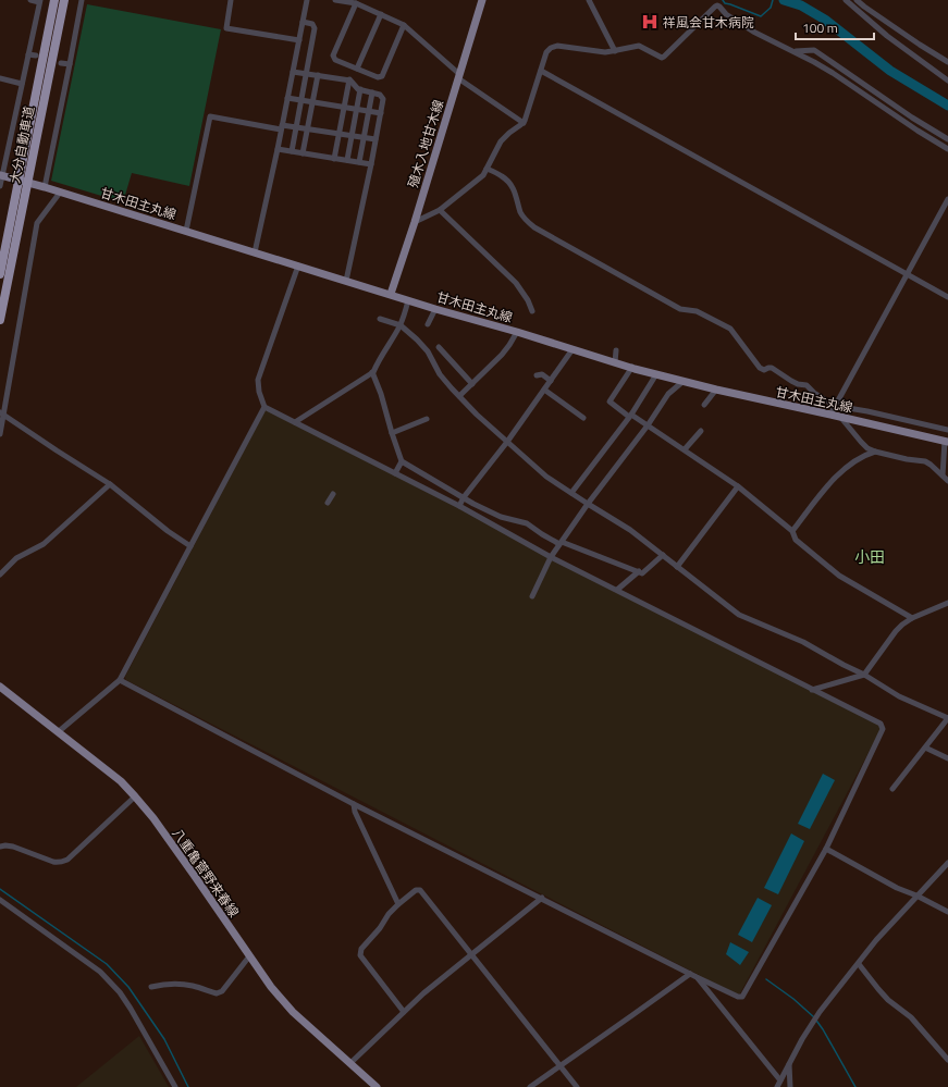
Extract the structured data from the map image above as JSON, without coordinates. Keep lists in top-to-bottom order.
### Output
{
  "streets": {
    "highway": ["大分自動車道"],
    "main road": ["殖木入地甘木線", "甘木田主丸線", "八重亀菅野来春線"]
  },
  "crossings": [
    ["殖木入地甘木線", "甘木田主丸線"]
  ],
  "districts": ["小田"],
  "places": {
    "hospital": ["祥風会甘木病院"]
  },
  "scale_bar": "100 m"
}
